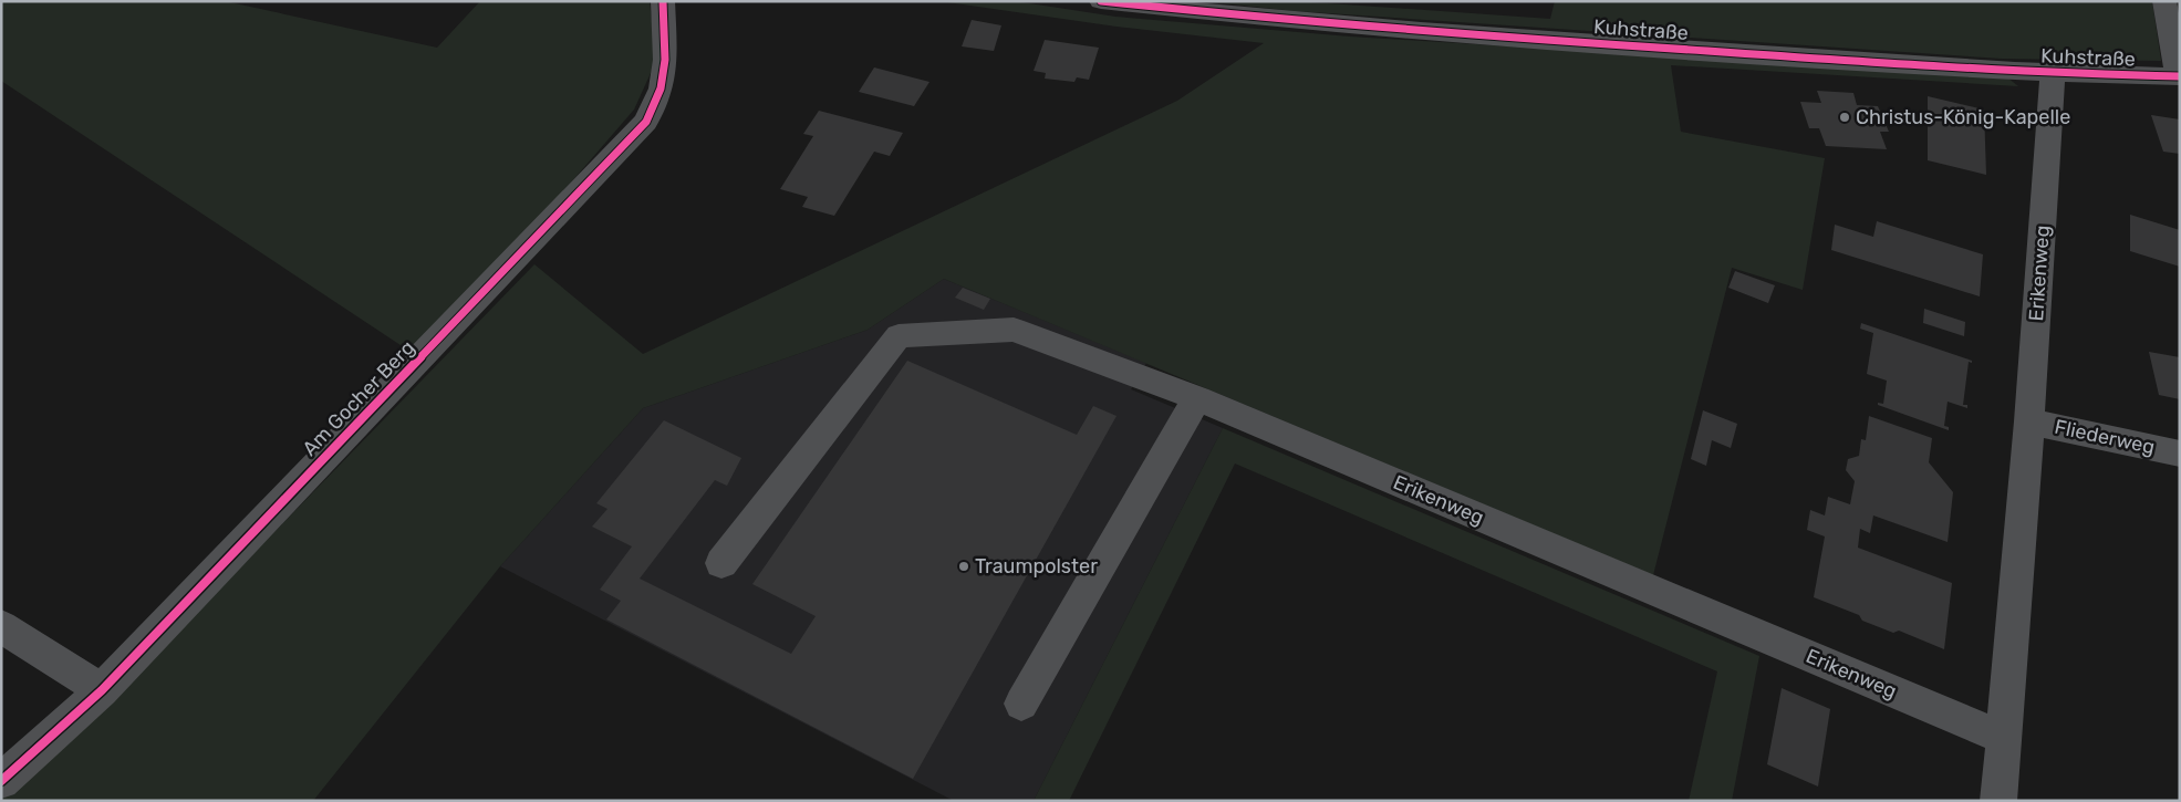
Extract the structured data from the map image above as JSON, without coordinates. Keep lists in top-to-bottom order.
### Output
{
  "streets": {
    "street": [
      "Kuhstraße",
      "Erikenweg",
      "Am Gocher Berg",
      "Fliederweg"
    ]
  },
  "crossings": [
    ["Kuhstraße", "Erikenweg"],
    ["Erikenweg", "Fliederweg"]
  ],
  "places": ["Christus-König-Kapelle", "Traumpolster"]
}
